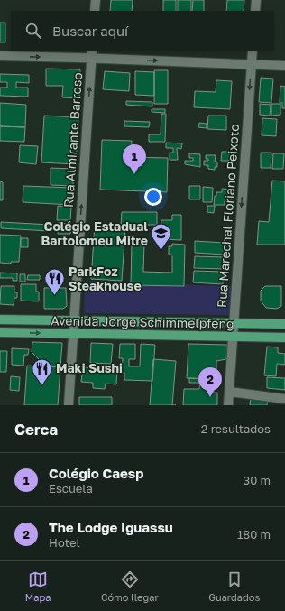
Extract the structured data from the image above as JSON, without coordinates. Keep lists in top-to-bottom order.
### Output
{
  "streets": {
    "main road": ["Avenida Jorge Schimmelpfeng"],
    "street": ["Rua Almirante Barroso", "Rua Marechal Floriano Peixoto"]
  },
  "crossings": [
    ["Rua Almirante Barroso", "Avenida Jorge Schimmelpfeng"],
    ["Rua Marechal Floriano Peixoto", "Avenida Jorge Schimmelpfeng"]
  ],
  "one_way": ["Rua Almirante Barroso", "Rua Marechal Floriano Peixoto"],
  "places": {
    "school or university": ["Colégio Estadual Bartolomeu Mitre"],
    "restaurant": ["ParkFoz Steakhouse", "Maki Sushi"]
  },
  "page": {
    "search": "Buscar aquí",
    "pins": ["1", "2"],
    "heading": ["Cerca", "2 resultados"],
    "list": [
      {
        "mark": "1",
        "name": "Colégio Caesp",
        "note": "Escuela",
        "value": "30 m"
      },
      {
        "mark": "2",
        "name": "The Lodge Iguassu",
        "note": "Hotel",
        "value": "180 m"
      }
    ],
    "nav": ["Mapa", "Cómo llegar", "Guardados"]
  }
}
